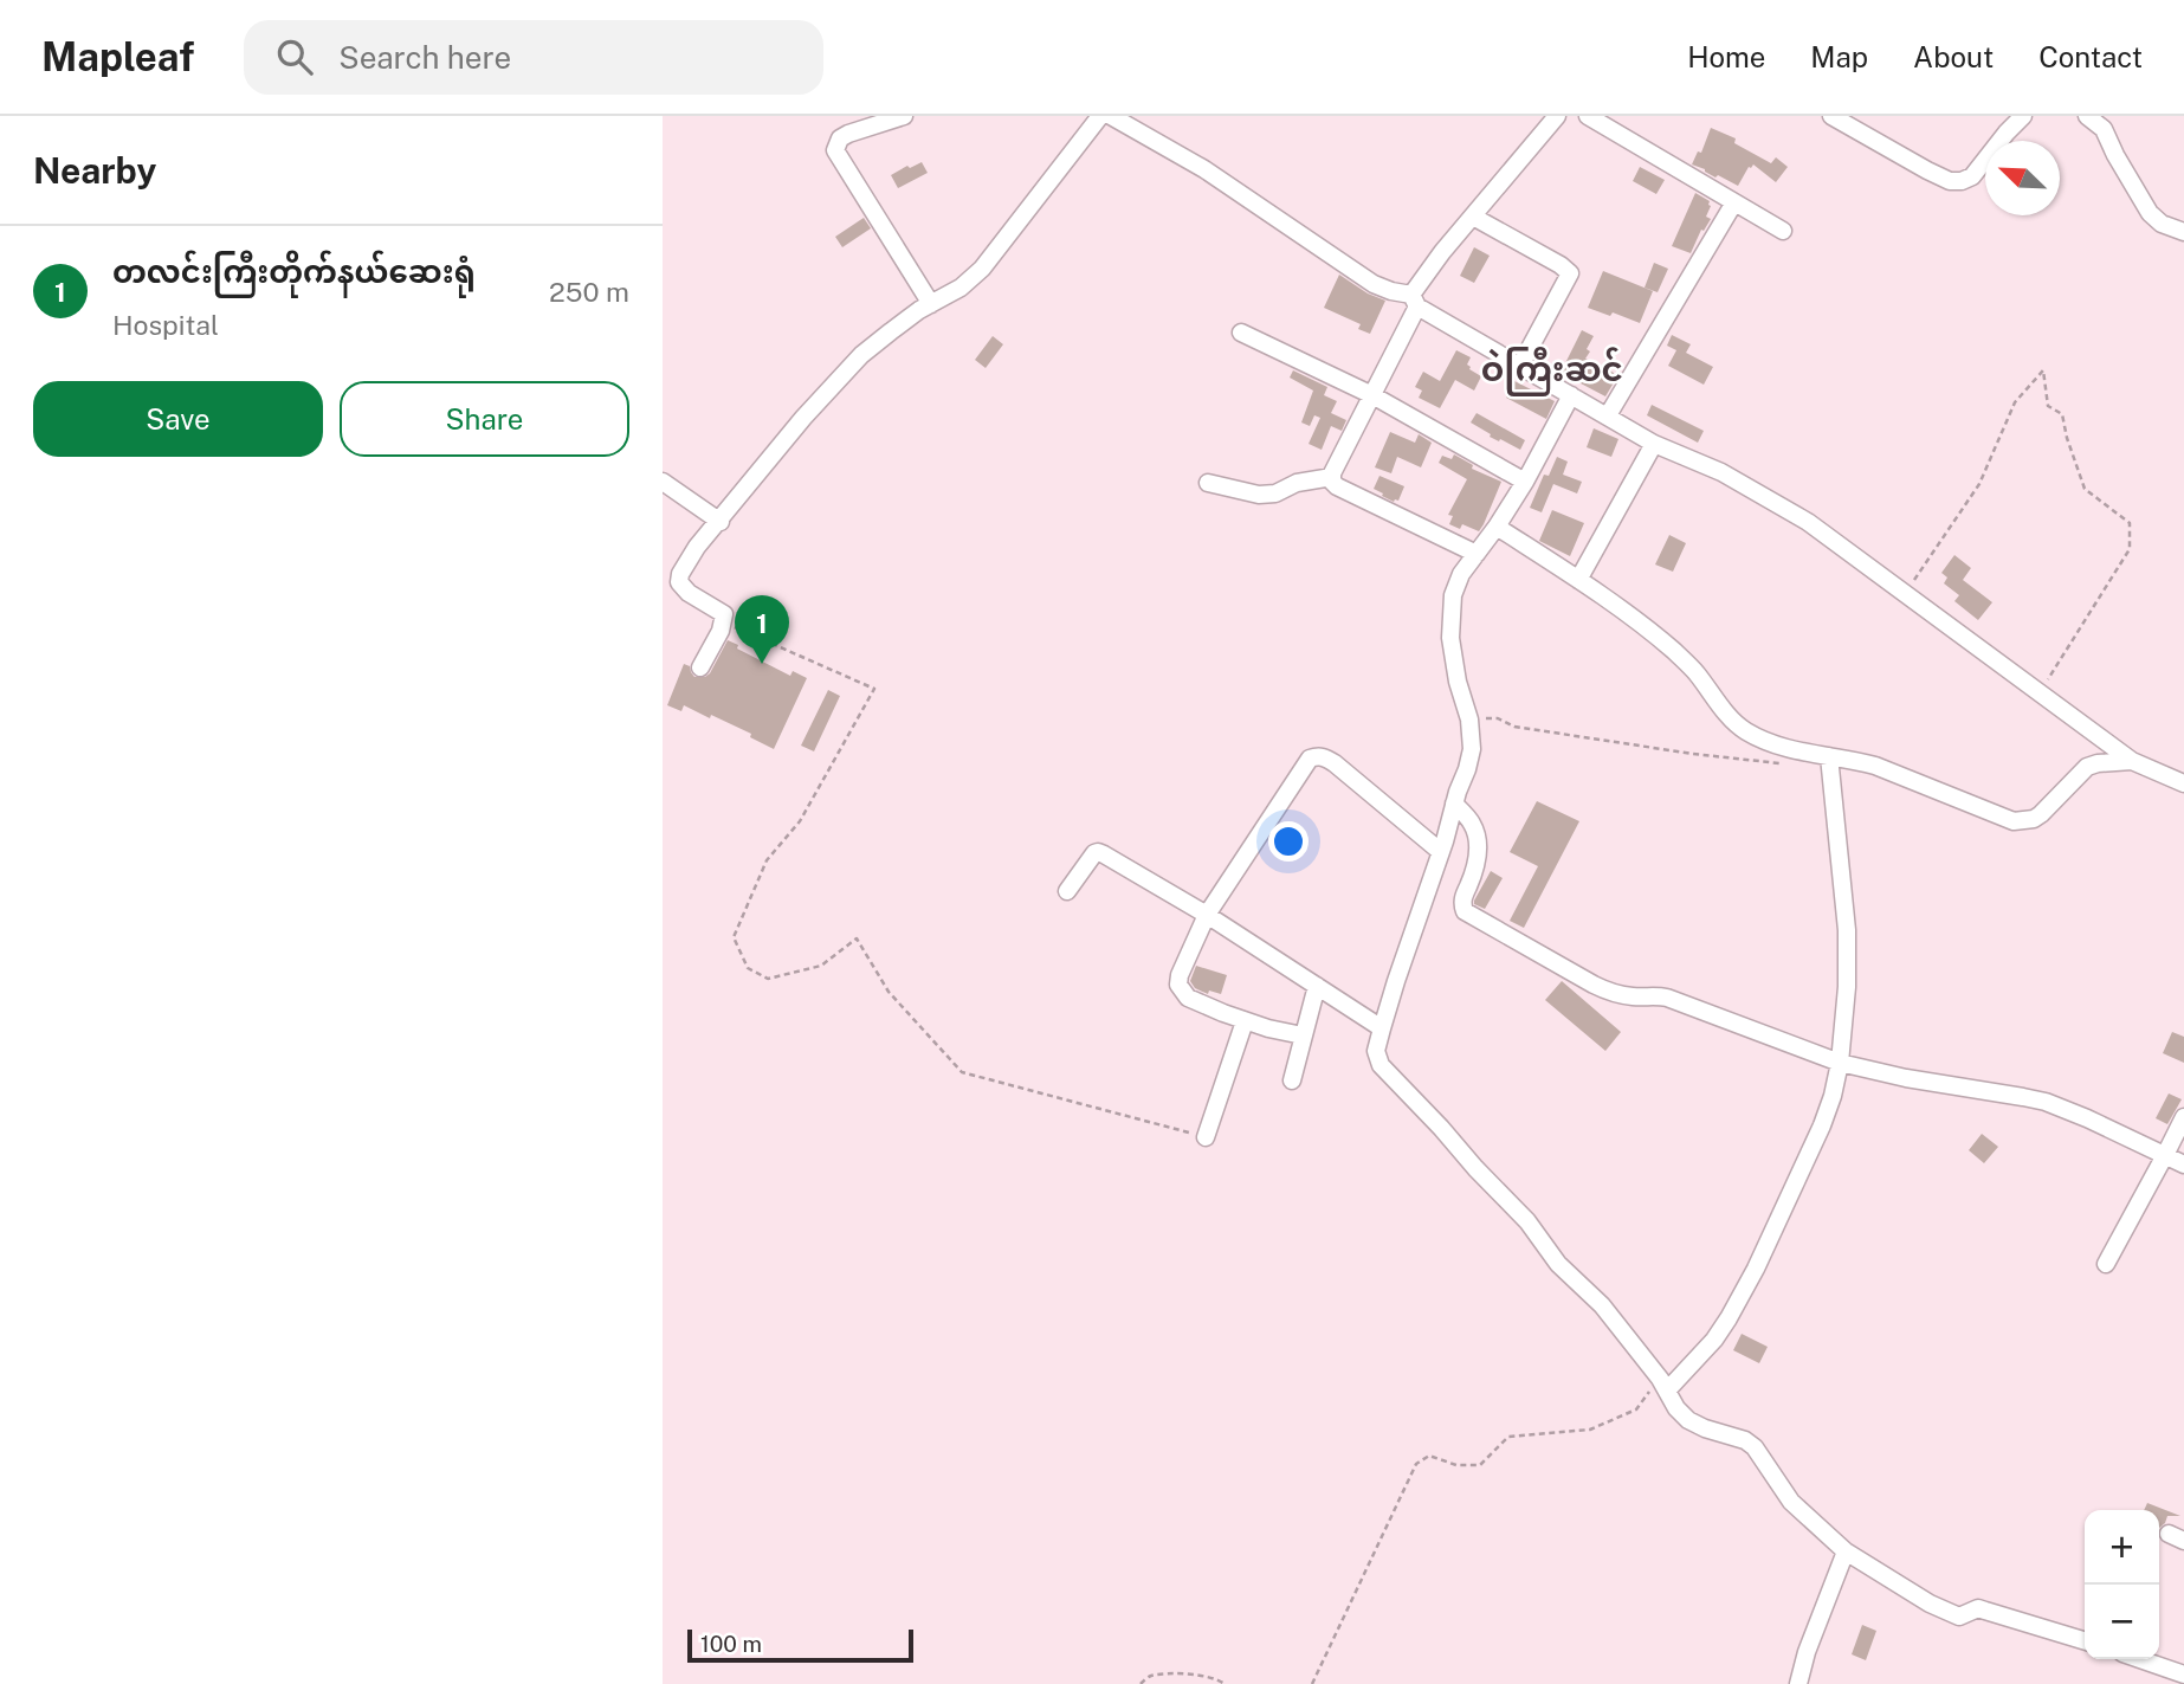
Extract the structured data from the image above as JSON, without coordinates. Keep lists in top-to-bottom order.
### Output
{
  "districts": ["ဝဲကြီးဆင်"],
  "scale_bar": "100 m",
  "north": "top left",
  "page": {
    "header": "Mapleaf",
    "search": "Search here",
    "nav": [
      "Home",
      "Map",
      "About",
      "Contact"
    ],
    "heading": "Nearby",
    "list": [
      {
        "mark": "1",
        "name": "တလင်းကြီးတိုက်နယ်ဆေးရုံ",
        "note": "Hospital",
        "value": "250 m"
      }
    ],
    "buttons": ["Save", "Share"],
    "pins": "1",
    "map_buttons": ["+", "−"],
    "scale": "100 m"
  }
}
